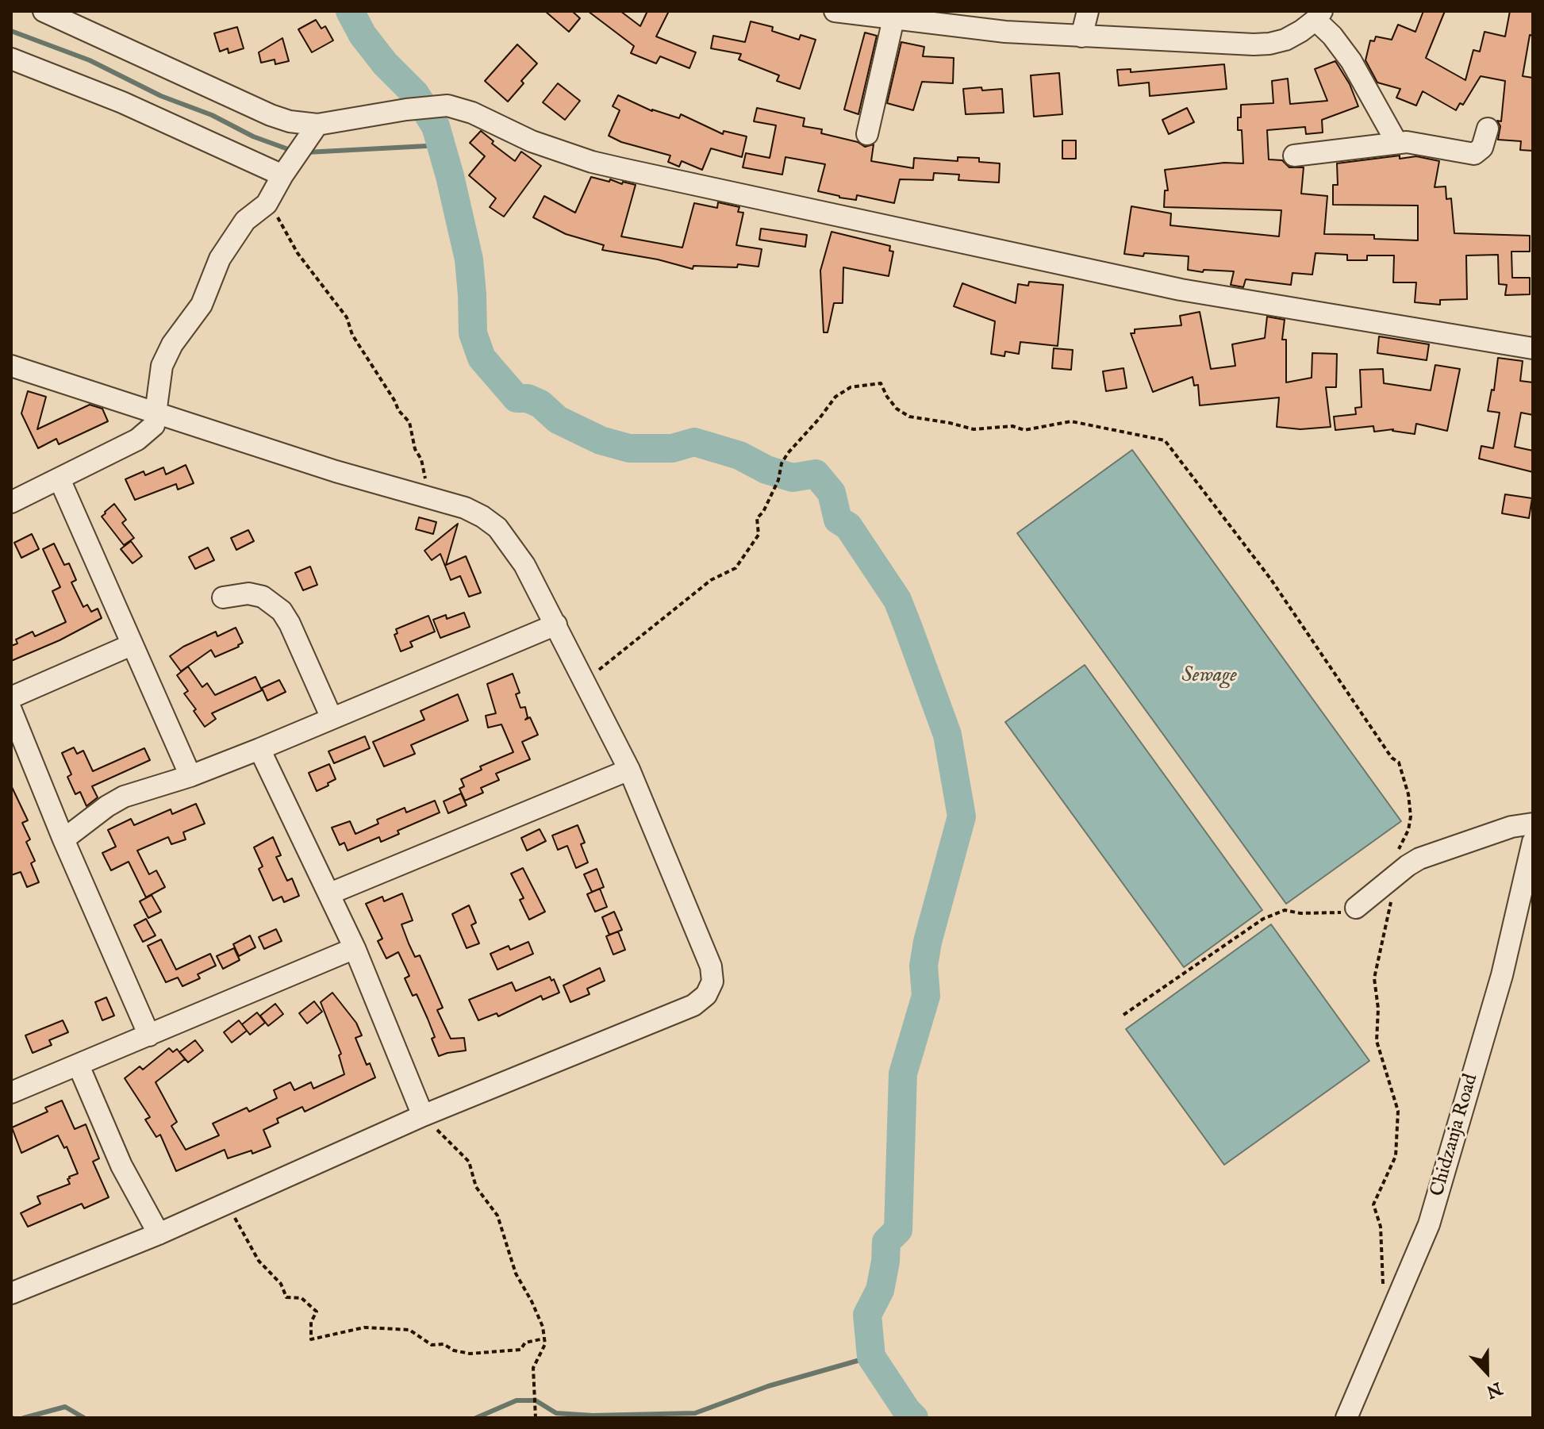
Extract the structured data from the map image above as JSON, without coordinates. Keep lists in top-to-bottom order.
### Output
{
  "streets": {
    "street": ["Chidzanja Road"]
  },
  "water": ["Sewage"],
  "north": "bottom"
}
